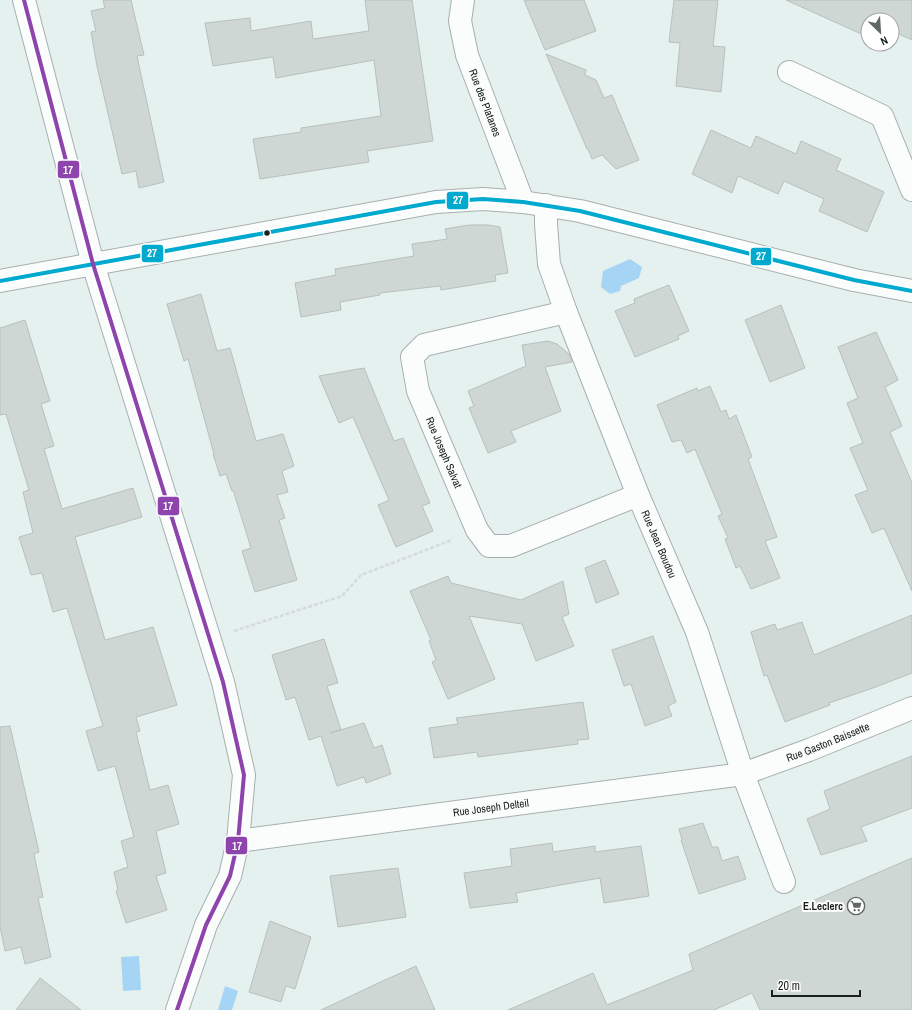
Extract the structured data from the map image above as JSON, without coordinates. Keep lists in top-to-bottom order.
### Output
{
  "streets": {
    "street": [
      "Rue des Platanes",
      "Rue Joseph Salvat",
      "Rue Jean Boudou",
      "Rue Gaston Baissette",
      "Rue Joseph Delteil"
    ]
  },
  "crossings": [
    ["Rue Joseph Salvat", "Rue Jean Boudou"],
    ["Rue Jean Boudou", "Rue Gaston Baissette"],
    ["Rue Jean Boudou", "Rue Joseph Delteil"],
    ["Rue Gaston Baissette", "Rue Joseph Delteil"]
  ],
  "places": {
    "supermarket": ["E.Leclerc"]
  },
  "lines": ["transit line 17", "transit line 27"],
  "scale_bar": "20 m",
  "north": "bottom right"
}
